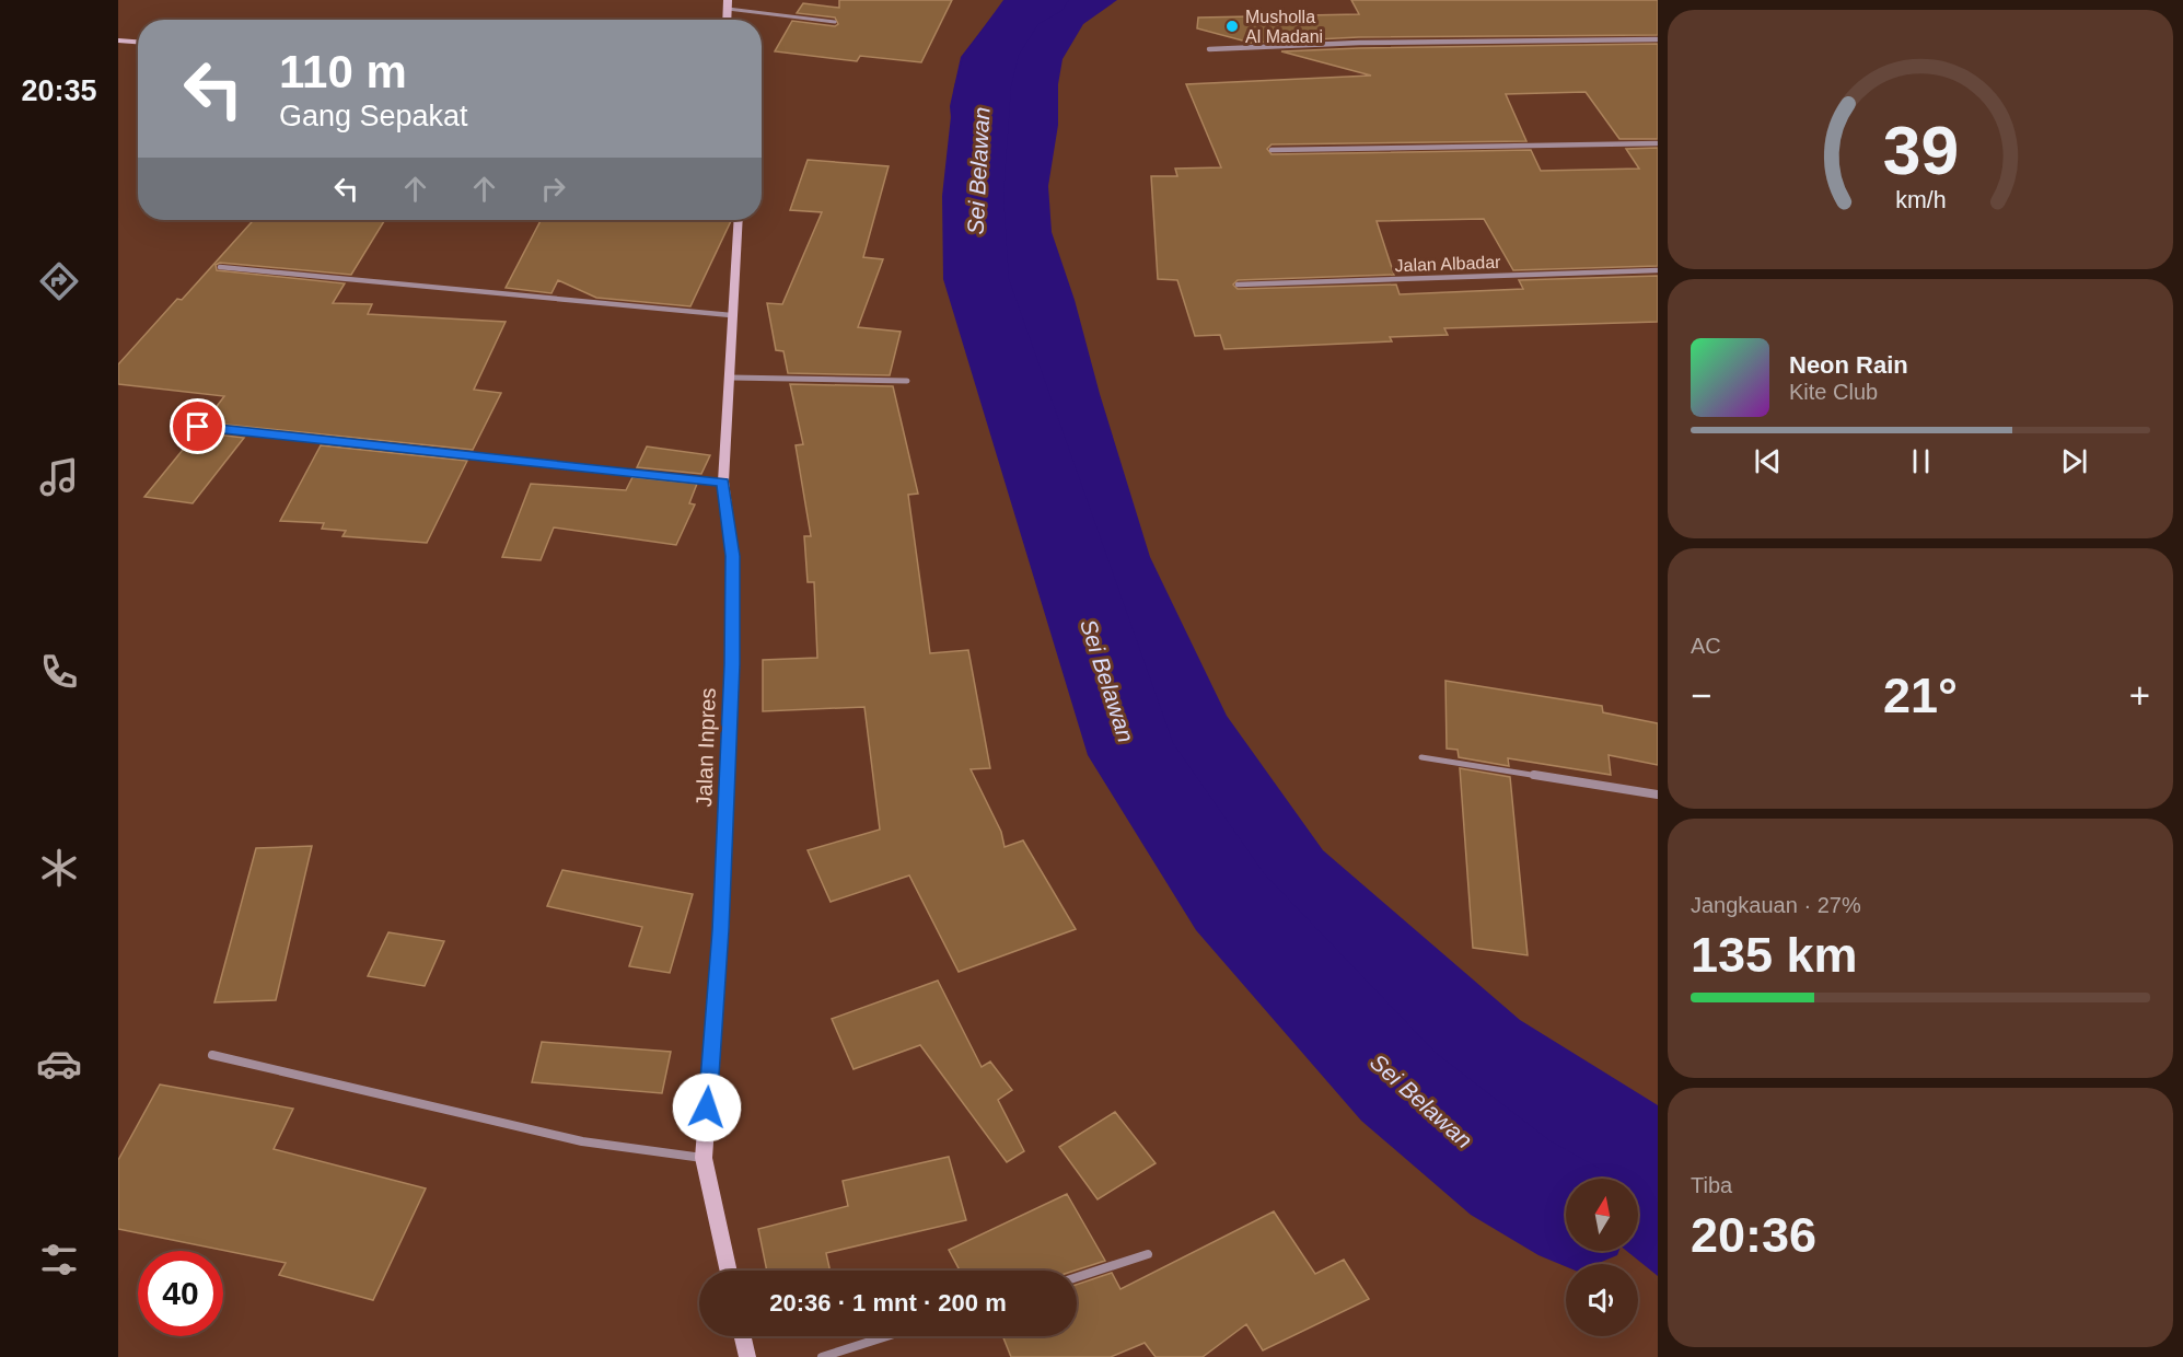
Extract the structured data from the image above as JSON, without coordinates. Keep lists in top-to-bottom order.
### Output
{
  "streets": {
    "street": ["Jalan Albadar", "Jalan Inpres"]
  },
  "water": ["Sei Belawan"],
  "places": ["Musholla Al Madani"],
  "north": "top",
  "page": {
    "tabs": "20:35",
    "turn": ["110 m", "Gang Sepakat"],
    "song": ["Neon Rain", "Kite Club"],
    "tile": [
      "AC",
      ["Jangkauan · 27%", "135 km"],
      ["Tiba", "20:36"]
    ],
    "heat": ["−", "21°", "+"],
    "limit": "40",
    "trip": "20:36 · 1 mnt · 200 m",
    "gauge": ["39", "km/h"]
  }
}
